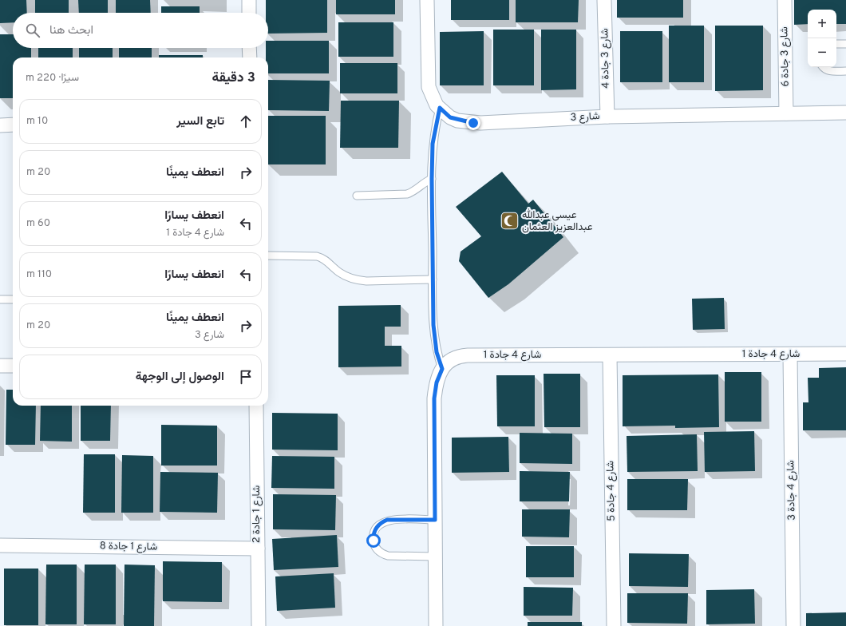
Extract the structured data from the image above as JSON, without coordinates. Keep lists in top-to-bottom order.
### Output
{
  "streets": {
    "street": [
      "شارع 3 جادة 6",
      "شارع 3 جادة 4",
      "شارع 3",
      "شارع 4 جادة 1",
      "شارع 4 جادة 3",
      "شارع 4 جادة 5",
      "شارع 1 جادة 2",
      "شارع 1 جادة 8"
    ]
  },
  "crossings": [
    ["شارع 3 جادة 6", "شارع 3"],
    ["شارع 3 جادة 4", "شارع 3"],
    ["شارع 4 جادة 1", "شارع 4 جادة 3"],
    ["شارع 4 جادة 1", "شارع 4 جادة 5"],
    ["شارع 1 جادة 2", "شارع 1 جادة 8"]
  ],
  "places": {
    "mosque": ["عيسى عبدالله عبدالعزيز العثمان"]
  },
  "page": {
    "map_buttons": ["+", "−"],
    "search": "ابحث هنا",
    "heading": ["3 دقيقة", "سيرًا · 220 m"],
    "list": [
      ["تابع السير", "10 m"],
      ["انعطف يمينًا", "20 m"],
      ["انعطف يسارًا", "شارع 4 جادة 1", "60 m"],
      ["انعطف يسارًا", "110 m"],
      ["انعطف يمينًا", "شارع 3", "20 m"],
      "الوصول إلى الوجهة"
    ]
  }
}
